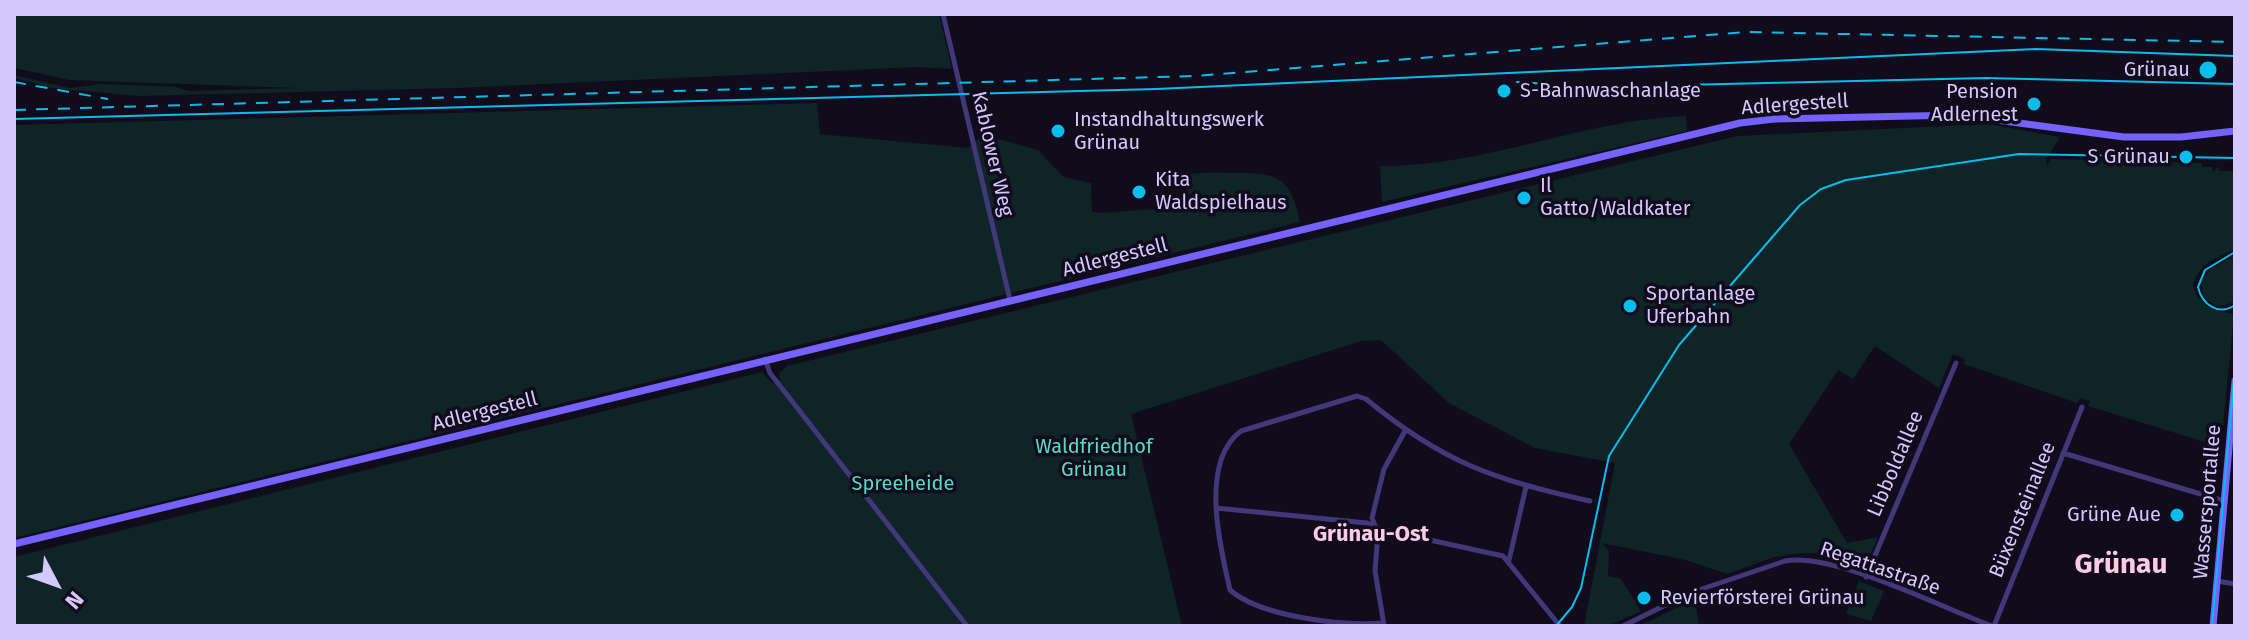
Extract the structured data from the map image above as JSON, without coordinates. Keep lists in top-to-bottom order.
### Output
{
  "streets": {
    "main road": ["Adlergestell", "Wassersportallee"],
    "street": [
      "Kablower Weg",
      "Libboldallee",
      "Büxensteinallee",
      "Regattastraße"
    ]
  },
  "crossings": [
    ["Adlergestell", "Kablower Weg"],
    ["Libboldallee", "Regattastraße"],
    ["Büxensteinallee", "Regattastraße"]
  ],
  "districts": ["Grünau-Ost", "Grünau"],
  "parks": ["Waldfriedhof Grünau", "Spreeheide"],
  "places": [
    "Grünau",
    "S-Bahnwaschanlage",
    "Pension Adlernest",
    "Instandhaltungswerk Grünau",
    "S Grünau",
    "Kita Waldspielhaus",
    "Il Gatto/Waldkater",
    "Sportanlage Uferbahn",
    "Grüne Aue",
    "Revierförsterei Grünau"
  ],
  "north": "bottom right"
}
